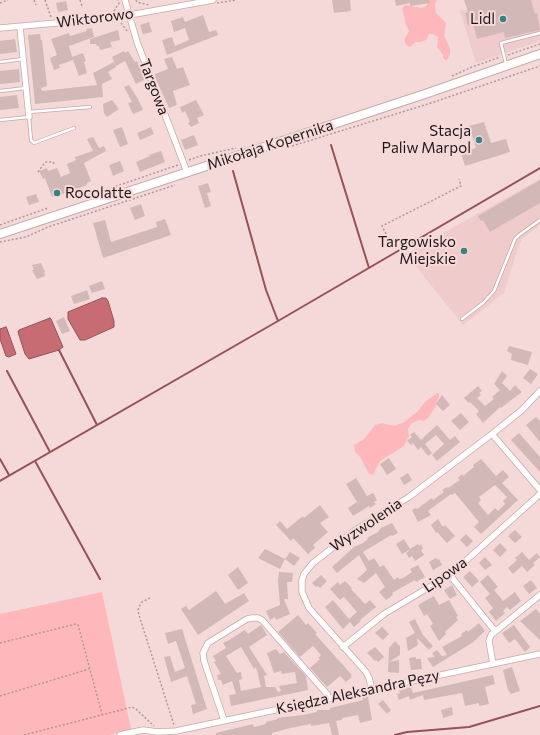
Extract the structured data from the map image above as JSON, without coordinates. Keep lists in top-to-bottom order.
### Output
{
  "streets": {
    "main road": ["Mikołaja Kopernika"],
    "street": [
      "Wiktorowo",
      "Targowa",
      "Wyzwolenia",
      "Lipowa",
      "Księdza Aleksandra Pęzy"
    ]
  },
  "crossings": [
    ["Wiktorowo", "Targowa"],
    ["Targowa", "Mikołaja Kopernika"],
    ["Wyzwolenia", "Lipowa"],
    ["Wyzwolenia", "Księdza Aleksandra Pęzy"]
  ],
  "places": [
    "Lidl",
    "Stacja Paliw Marpol",
    "Rocolatte",
    "Targowisko Miejskie"
  ]
}
